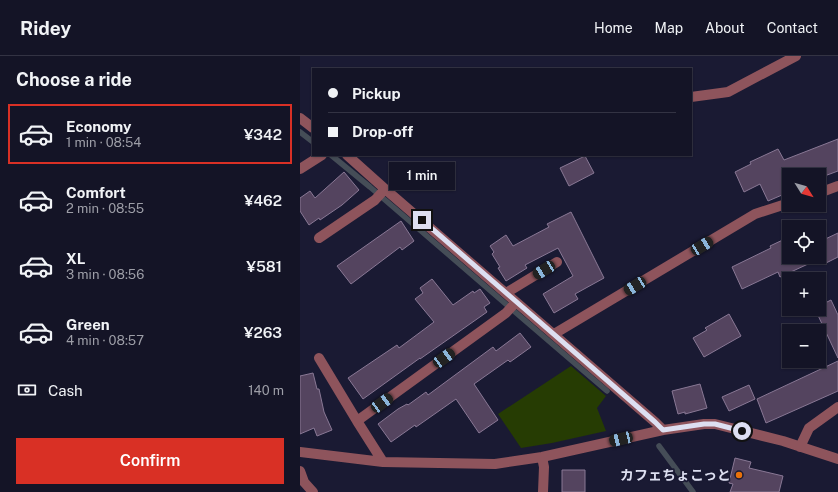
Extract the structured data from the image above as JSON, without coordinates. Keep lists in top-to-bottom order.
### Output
{
  "places": ["カフェちょこっと"],
  "north": "bottom right",
  "page": {
    "header": "Ridey",
    "nav": [
      "Home",
      "Map",
      "About",
      "Contact"
    ],
    "heading": "Choose a ride",
    "banner": ["Pickup", "Drop-off"],
    "list": [
      {
        "name": "Economy",
        "note": "1 min · 08:54",
        "value": "¥342"
      },
      {
        "name": "Comfort",
        "note": "2 min · 08:55",
        "value": "¥462"
      },
      {
        "name": "XL",
        "note": "3 min · 08:56",
        "value": "¥581"
      },
      {
        "name": "Green",
        "note": "4 min · 08:57",
        "value": "¥263"
      }
    ],
    "bubble": "1 min",
    "map_buttons": ["+", "−"],
    "pay": ["Cash", "140 m"],
    "buttons": "Confirm"
  }
}
